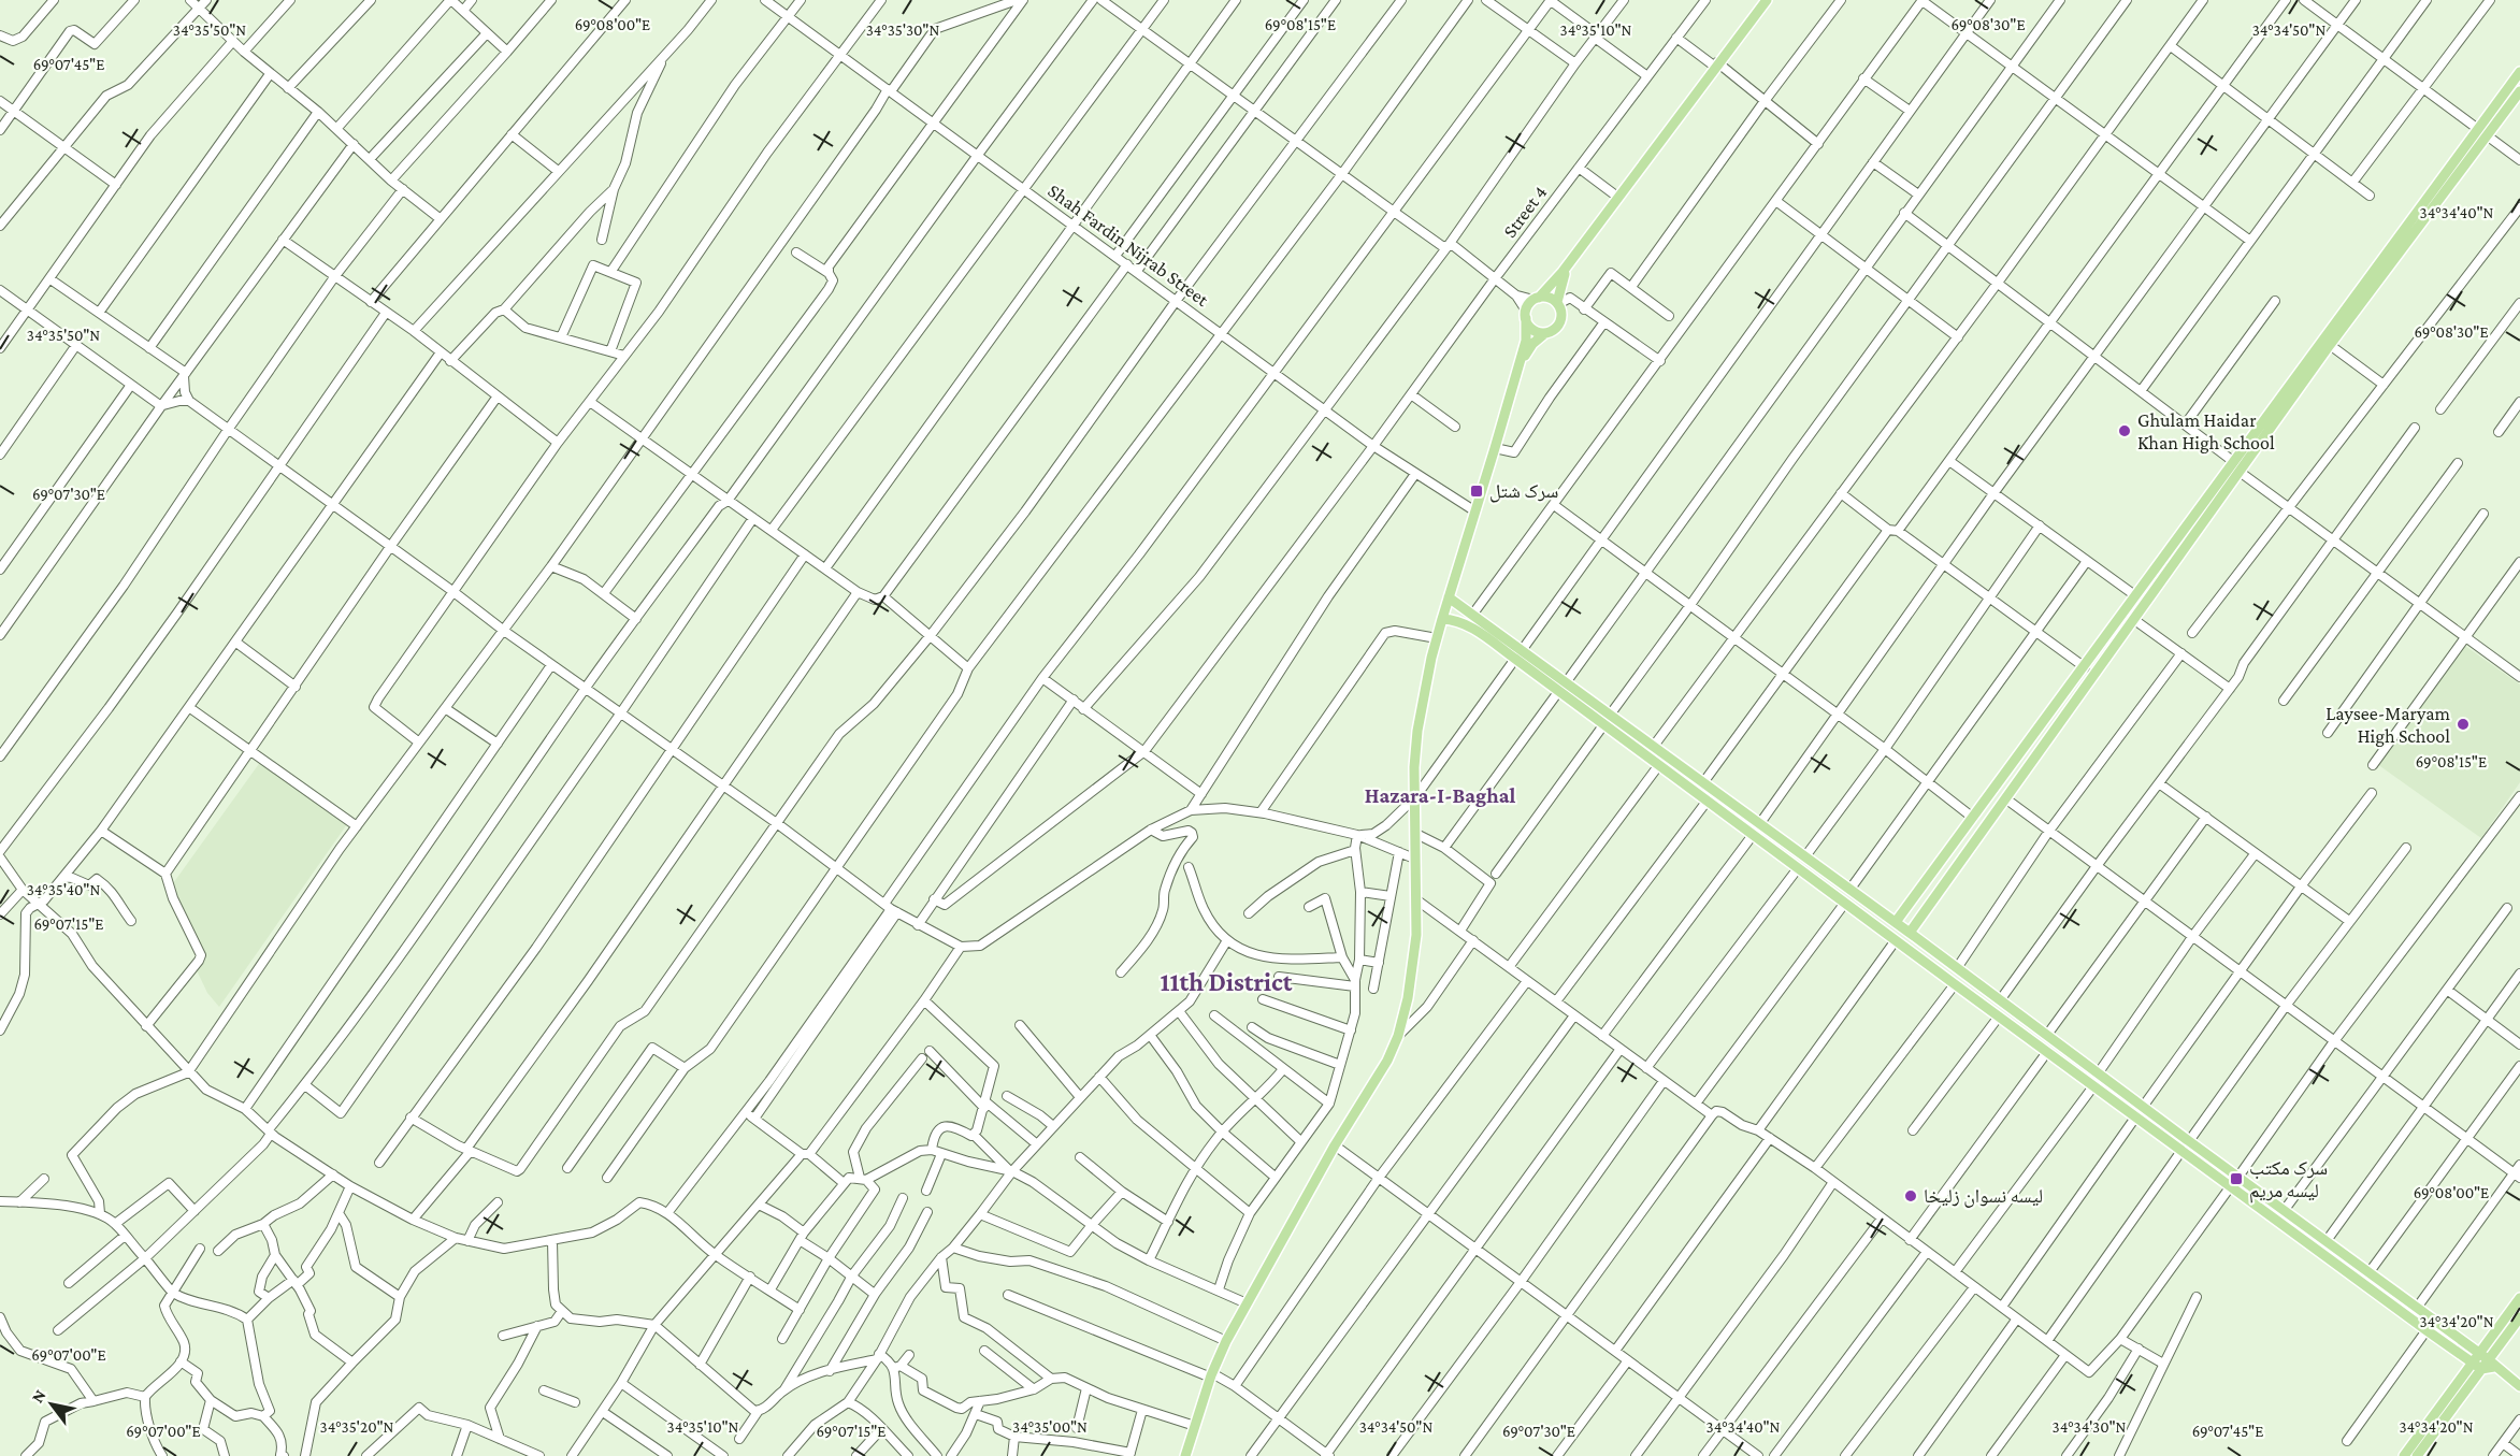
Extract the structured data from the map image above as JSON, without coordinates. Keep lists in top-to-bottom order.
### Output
{
  "streets": {
    "street": ["Street 4", "Shah Fardin Nijrab Street"]
  },
  "crossings": [
    ["Street 4", "Shah Fardin Nijrab Street"]
  ],
  "districts": ["Hazara-I-Baghal", "11th District"],
  "places": {
    "other": ["Ghulam Haidar Khan High School", "Laysee-Maryam High School", "لیسه نسوان زلیخا"],
    "transit": ["سرک شتل", "سرک مکتب لیسه مریم"]
  },
  "north": "top left",
  "coordinates": [
    "69°08'30\"E",
    "69°08'00\"E",
    "69°08'15\"E",
    "34°35'50\"N",
    "34°35'30\"N",
    "34°35'10\"N",
    "34°34'50\"N",
    "69°07'45\"E",
    "34°34'40\"N",
    "69°07'30\"E",
    "34°35'40\"N",
    "69°07'15\"E",
    "34°34'20\"N",
    "69°07'00\"E",
    "34°35'20\"N",
    "34°35'00\"N",
    "34°34'30\"N"
  ]
}
